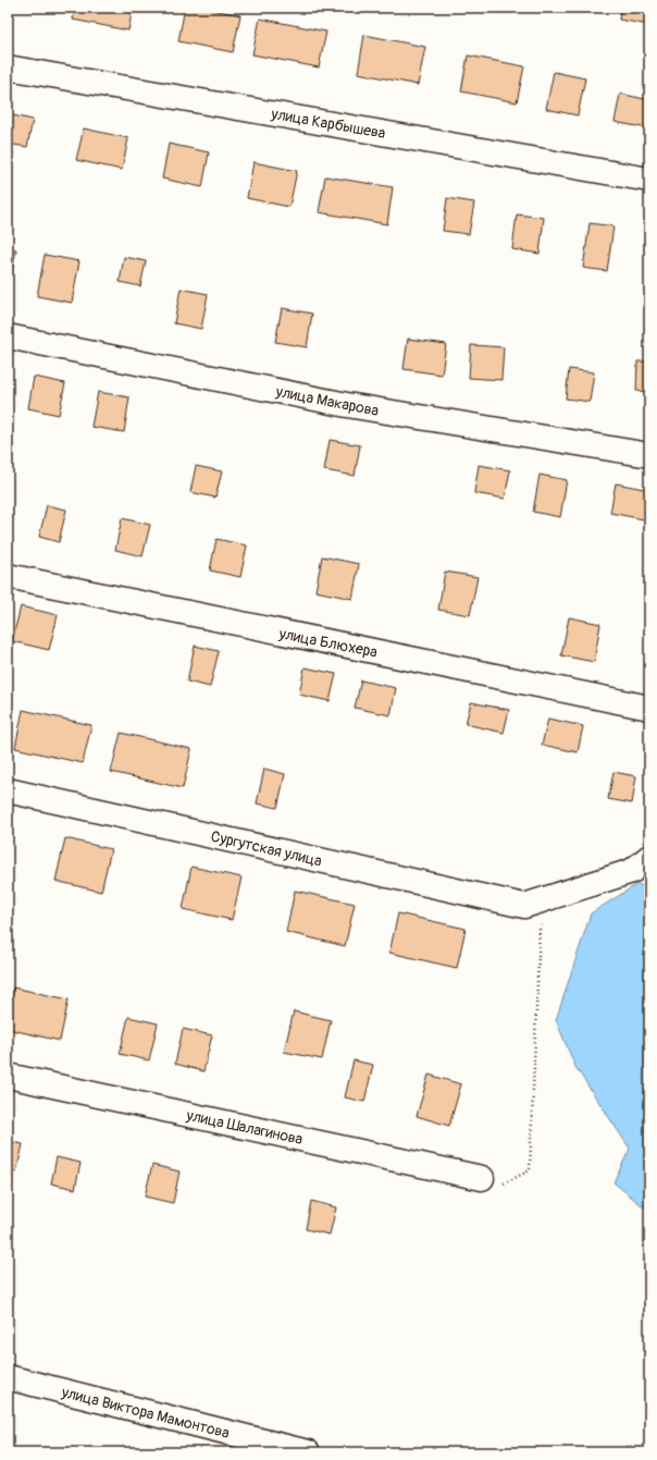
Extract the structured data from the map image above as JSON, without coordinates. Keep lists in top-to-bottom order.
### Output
{
  "streets": {
    "street": [
      "улица Карбышева",
      "улица Макарова",
      "улица Блюхера",
      "Сургутская улица",
      "улица Шалагинова",
      "улица Виктора Мамонтова"
    ]
  }
}
